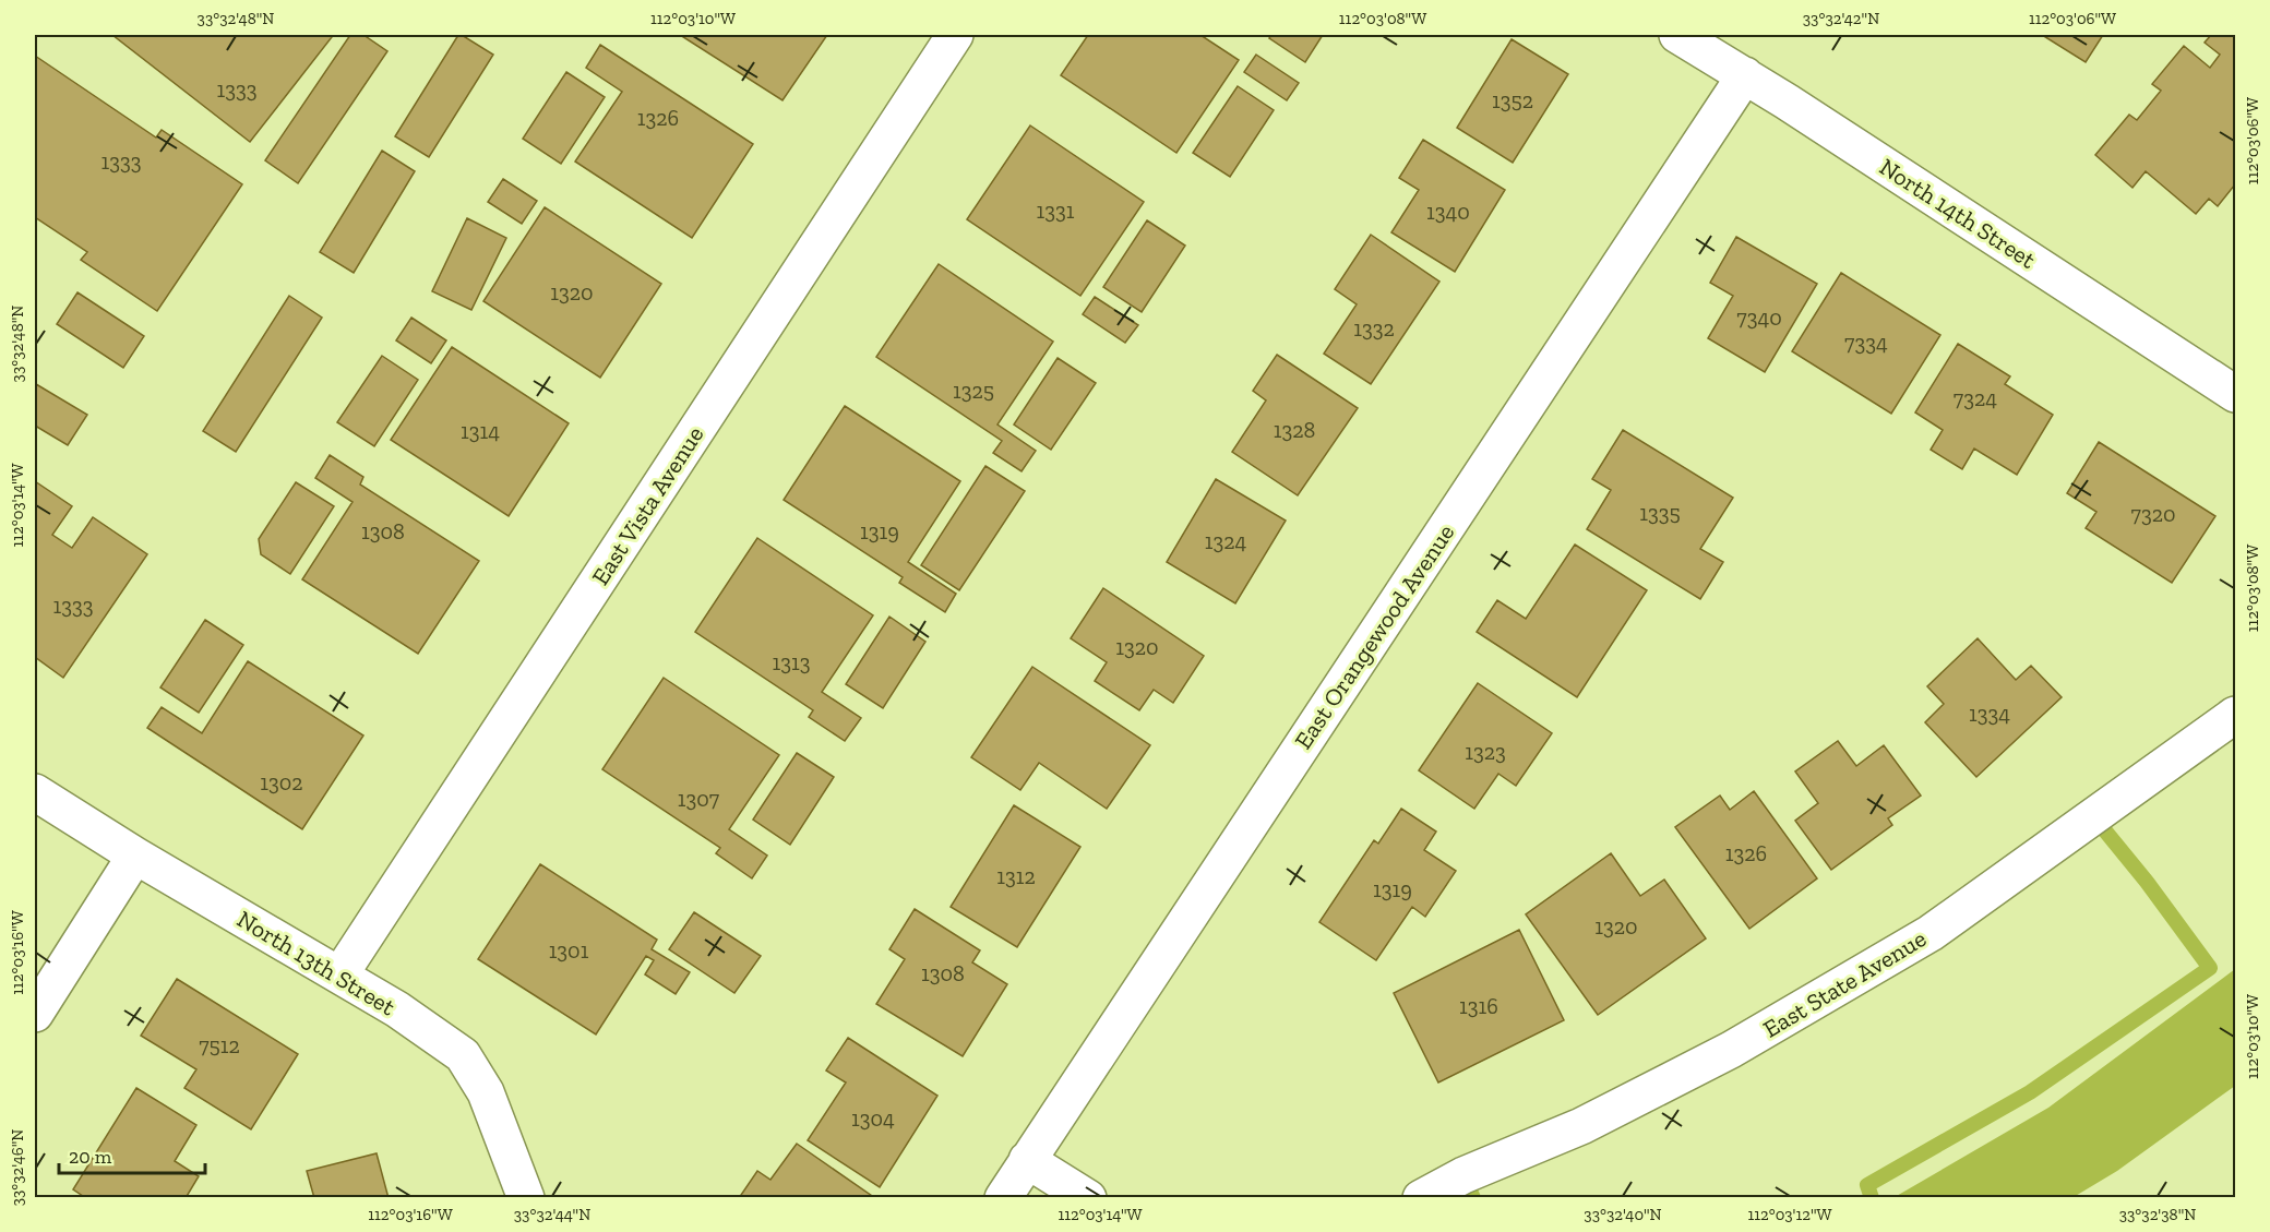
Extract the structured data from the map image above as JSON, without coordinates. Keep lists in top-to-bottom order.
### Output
{
  "streets": {
    "street": [
      "North 14th Street",
      "East Vista Avenue",
      "East Orangewood Avenue",
      "North 13th Street",
      "East State Avenue"
    ]
  },
  "crossings": [
    ["North 14th Street", "East Orangewood Avenue"],
    ["East Vista Avenue", "North 13th Street"]
  ],
  "house_numbers": [
    "1333",
    "1352",
    "1326",
    "1333",
    "1331",
    "1340",
    "1320",
    "7340",
    "1332",
    "7334",
    "1325",
    "7324",
    "1328",
    "1314",
    "1335",
    "7320",
    "1308",
    "1319",
    "1324",
    "1333",
    "1320",
    "1313",
    "1334",
    "1323",
    "1302",
    "1307",
    "1326",
    "1312",
    "1319",
    "1320",
    "1301",
    "1308",
    "1316",
    "7512",
    "1304"
  ],
  "scale_bar": "20 m",
  "coordinates": [
    "33°32'48\"N",
    "112°03'10\"W",
    "112°03'08\"W",
    "33°32'42\"N",
    "112°03'06\"W",
    "112°03'14\"W",
    "112°03'16\"W",
    "33°32'46\"N",
    "33°32'44\"N",
    "33°32'40\"N",
    "112°03'12\"W",
    "33°32'38\"N"
  ]
}
